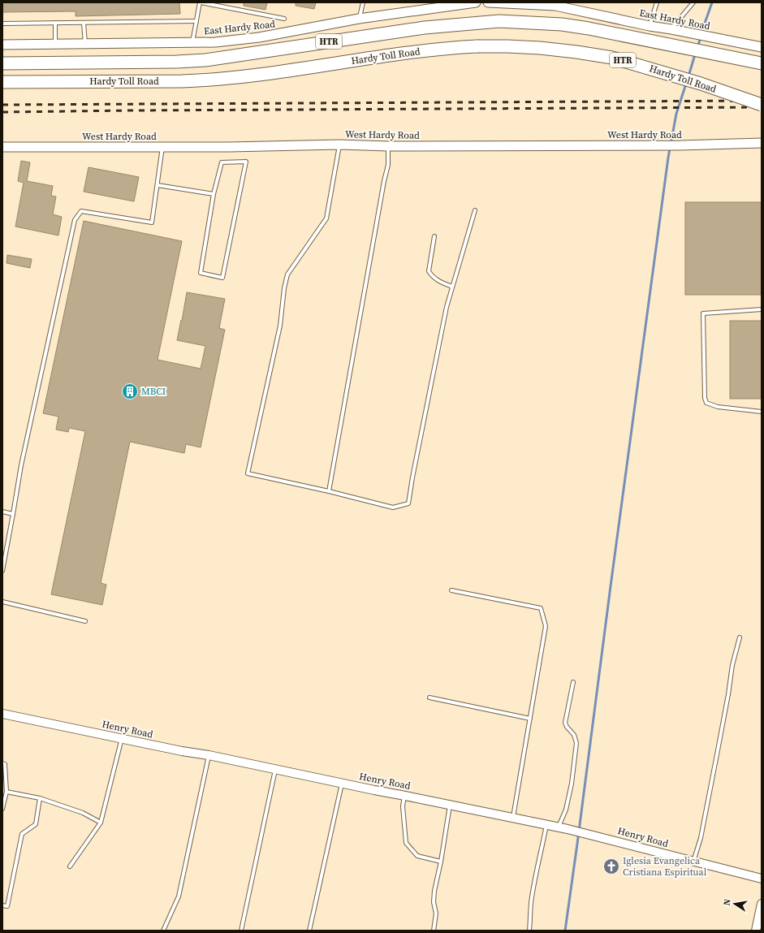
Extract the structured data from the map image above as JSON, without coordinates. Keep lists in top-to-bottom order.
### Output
{
  "streets": {
    "highway": ["HTR", "Hardy Toll Road"],
    "main road": ["East Hardy Road", "West Hardy Road"],
    "street": ["Henry Road"]
  },
  "places": {
    "building": ["MBCI"],
    "church": ["Iglesia Evangelica Cristiana Espiritual"]
  },
  "north": "left"
}
